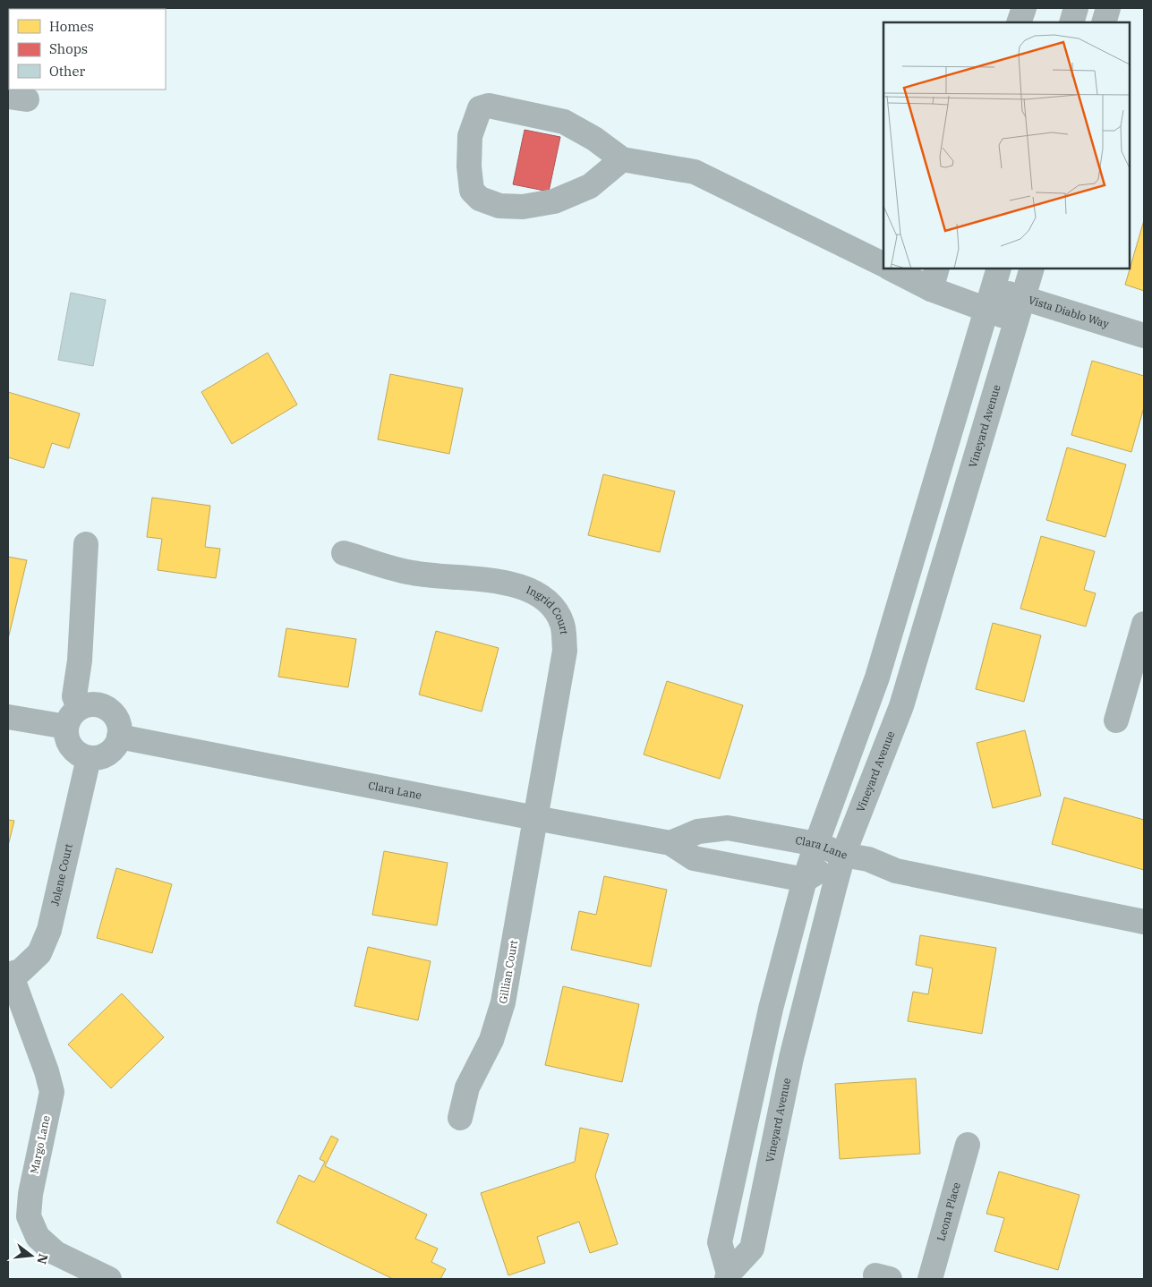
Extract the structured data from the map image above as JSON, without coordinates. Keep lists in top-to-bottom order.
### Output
{
  "streets": {
    "street": [
      "Vista Diablo Way",
      "Vineyard Avenue",
      "Ingrid Court",
      "Clara Lane",
      "Jolene Court",
      "Gillian Court",
      "Margo Lane",
      "Leona Place"
    ]
  },
  "crossings": [
    ["Vista Diablo Way", "Vineyard Avenue"],
    ["Vineyard Avenue", "Clara Lane"],
    ["Ingrid Court", "Clara Lane"],
    ["Ingrid Court", "Gillian Court"],
    ["Clara Lane", "Jolene Court"],
    ["Clara Lane", "Gillian Court"],
    ["Jolene Court", "Margo Lane"]
  ],
  "legend": ["Homes", "Shops", "Other"],
  "north": "right"
}
